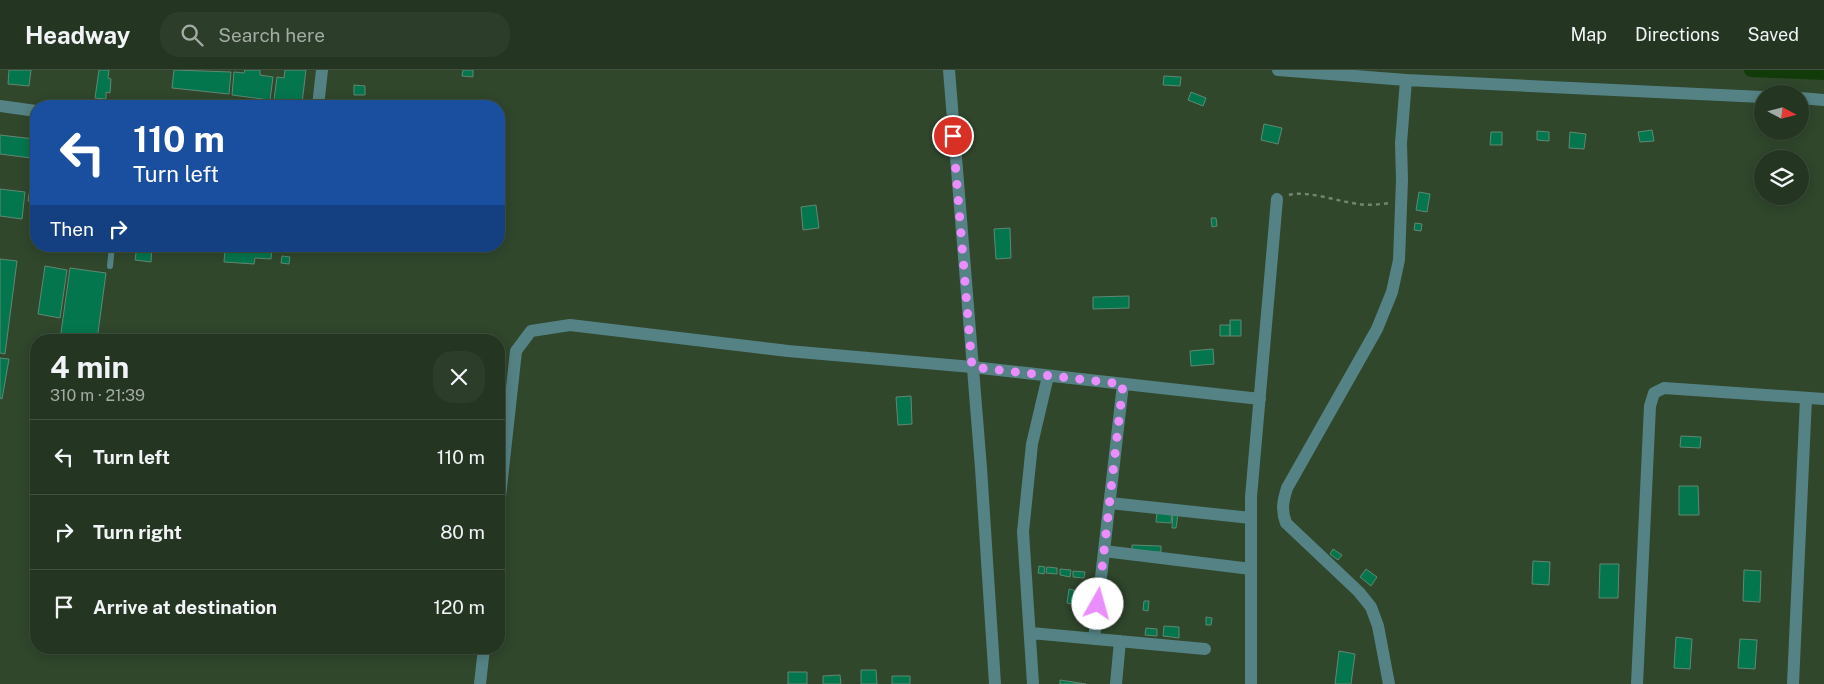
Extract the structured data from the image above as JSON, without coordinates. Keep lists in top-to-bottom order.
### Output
{
  "north": "right",
  "page": {
    "header": "Headway",
    "search": "Search here",
    "nav": ["Map", "Directions", "Saved"],
    "turn": ["110 m", "Turn left"],
    "then": "Then",
    "heading": ["4 min", "310 m · 21:39"],
    "list": [
      {
        "name": "Turn left",
        "value": "110 m"
      },
      {
        "name": "Turn right",
        "value": "80 m"
      },
      {
        "name": "Arrive at destination",
        "value": "120 m"
      }
    ]
  }
}
